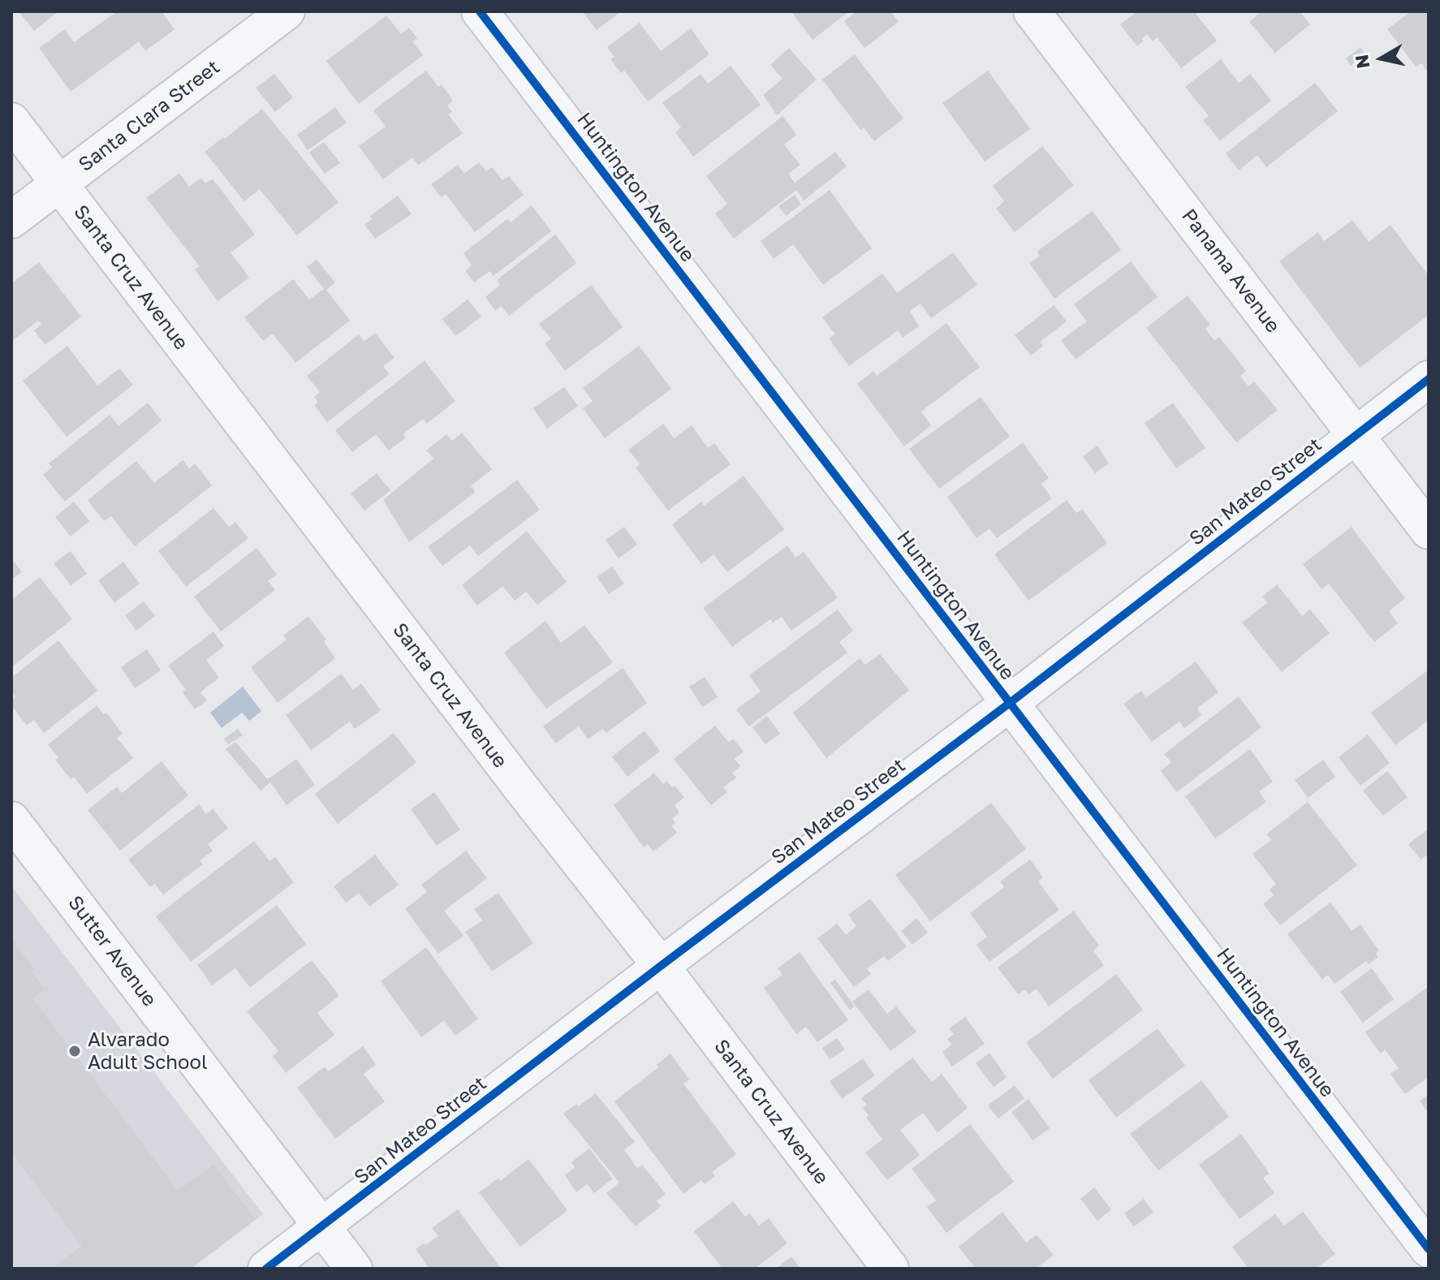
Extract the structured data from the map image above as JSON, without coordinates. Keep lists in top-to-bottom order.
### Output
{
  "streets": {
    "street": [
      "Santa Clara Street",
      "Huntington Avenue",
      "Panama Avenue",
      "Santa Cruz Avenue",
      "San Mateo Street",
      "Sutter Avenue"
    ]
  },
  "crossings": [
    ["Santa Clara Street", "Santa Cruz Avenue"],
    ["Huntington Avenue", "San Mateo Street"],
    ["Panama Avenue", "San Mateo Street"],
    ["Santa Cruz Avenue", "San Mateo Street"],
    ["San Mateo Street", "Sutter Avenue"]
  ],
  "places": ["Alvarado Adult School"],
  "north": "left"
}
